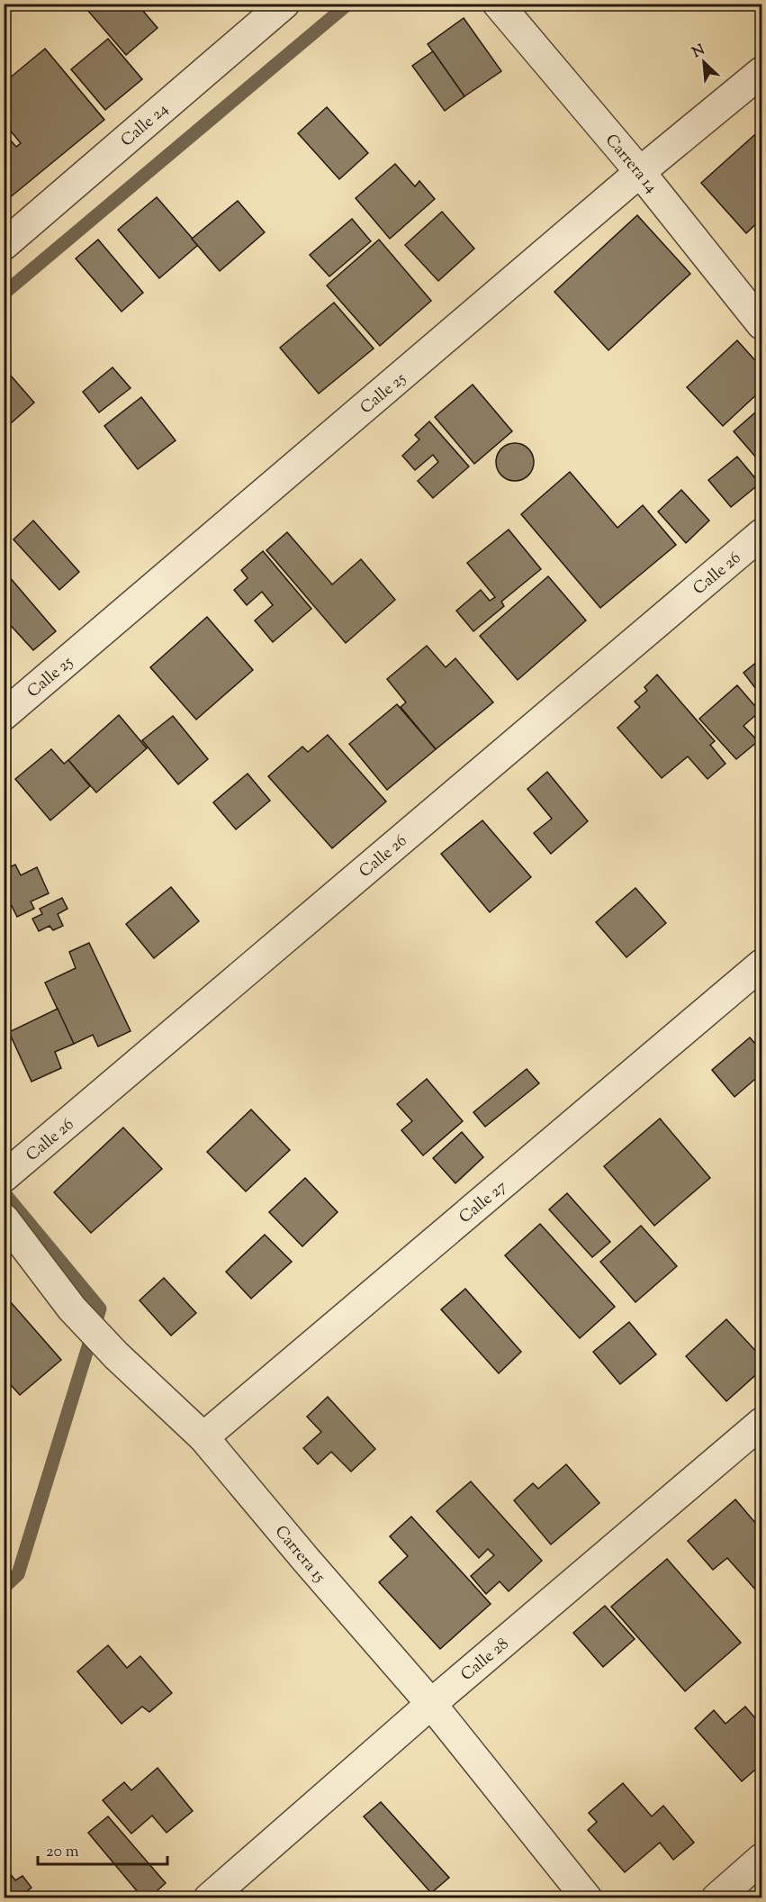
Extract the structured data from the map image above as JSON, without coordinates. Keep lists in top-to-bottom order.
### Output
{
  "streets": {
    "street": [
      "Calle 24",
      "Carrera 14",
      "Calle 25",
      "Calle 26",
      "Calle 27",
      "Carrera 15",
      "Calle 28"
    ]
  },
  "crossings": [
    ["Carrera 14", "Calle 25"],
    ["Calle 27", "Carrera 15"],
    ["Carrera 15", "Calle 28"]
  ],
  "scale_bar": "20 m",
  "north": "top left"
}
